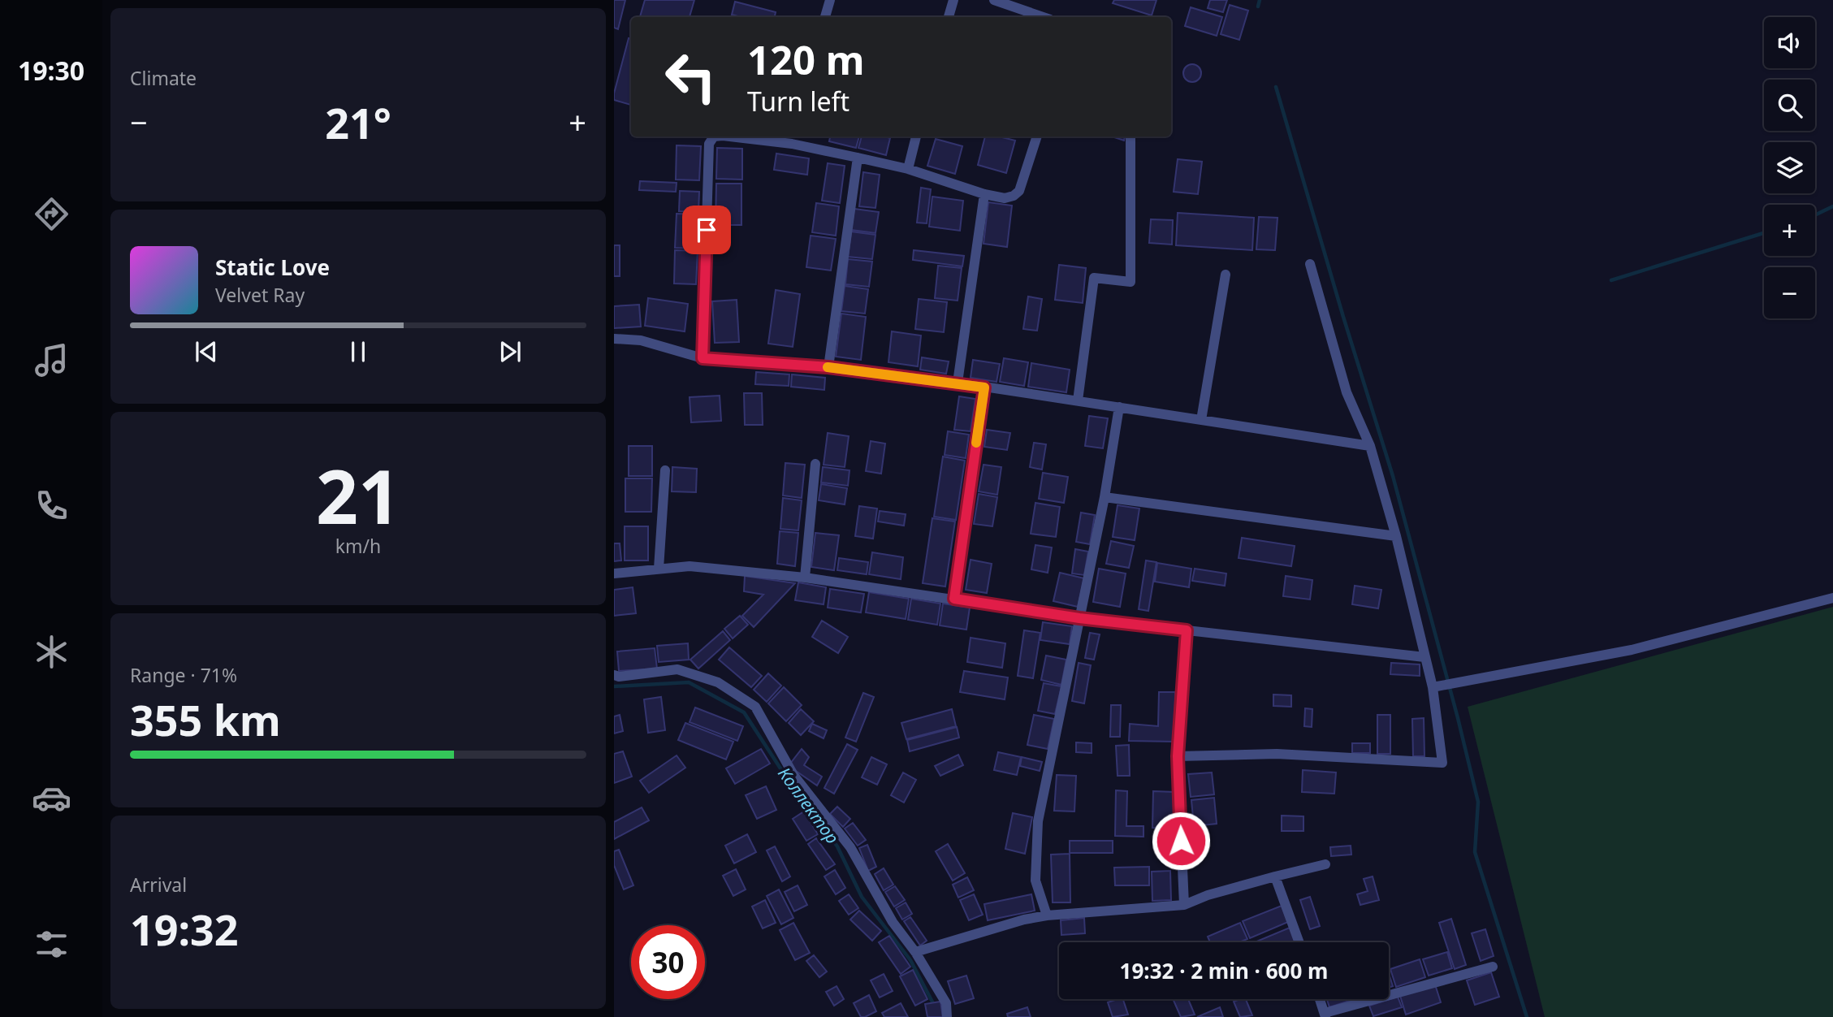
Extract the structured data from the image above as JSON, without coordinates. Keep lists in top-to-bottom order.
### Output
{
  "water": ["Коллектор"],
  "page": {
    "tabs": "19:30",
    "tile": [
      "Climate",
      ["21", "km/h"],
      ["Range · 71%", "355 km"],
      ["Arrival", "19:32"]
    ],
    "map_buttons": ["+", "−"],
    "turn": ["120 m", "Turn left"],
    "heat": ["−", "21°", "+"],
    "song": ["Static Love", "Velvet Ray"],
    "limit": "30",
    "trip": "19:32 · 2 min · 600 m"
  }
}
